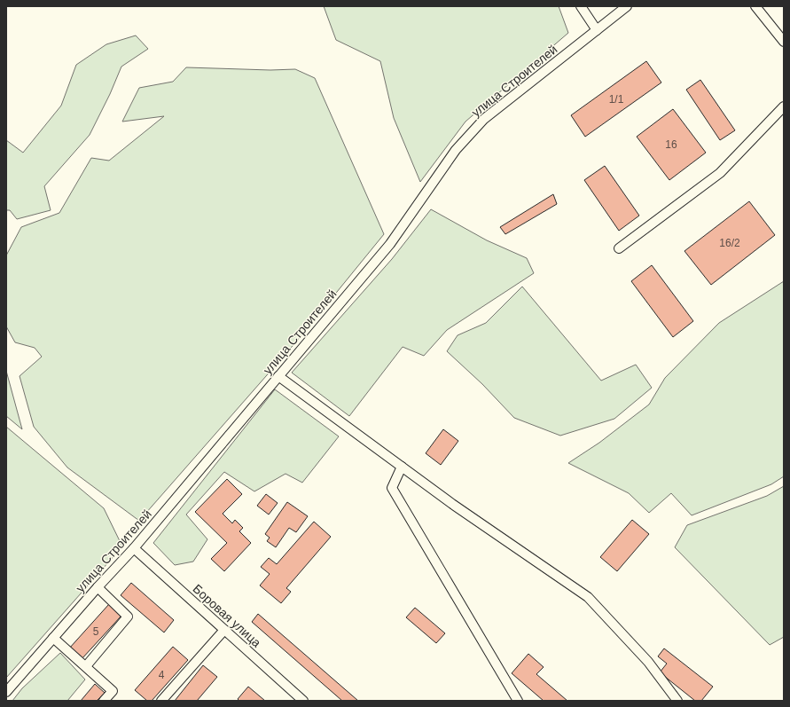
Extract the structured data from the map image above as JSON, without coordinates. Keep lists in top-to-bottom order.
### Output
{
  "streets": {
    "street": ["улица Строителей", "Боровая улица"]
  },
  "crossings": [
    ["улица Строителей", "Боровая улица"]
  ],
  "house_numbers": [
    "1/1",
    "16",
    "16/2",
    "5",
    "4"
  ]
}
